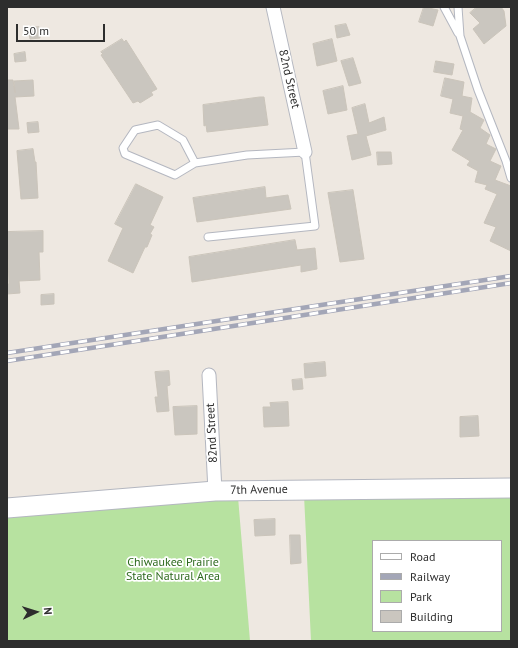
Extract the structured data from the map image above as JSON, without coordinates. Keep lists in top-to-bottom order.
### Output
{
  "streets": {
    "street": ["82nd Street", "7th Avenue"]
  },
  "crossings": [
    ["82nd Street", "7th Avenue"]
  ],
  "parks": ["Chiwaukee Prairie State Natural Area"],
  "legend": [
    "Road",
    "Railway",
    "Park",
    "Building"
  ],
  "scale_bar": "50 m",
  "north": "right"
}
